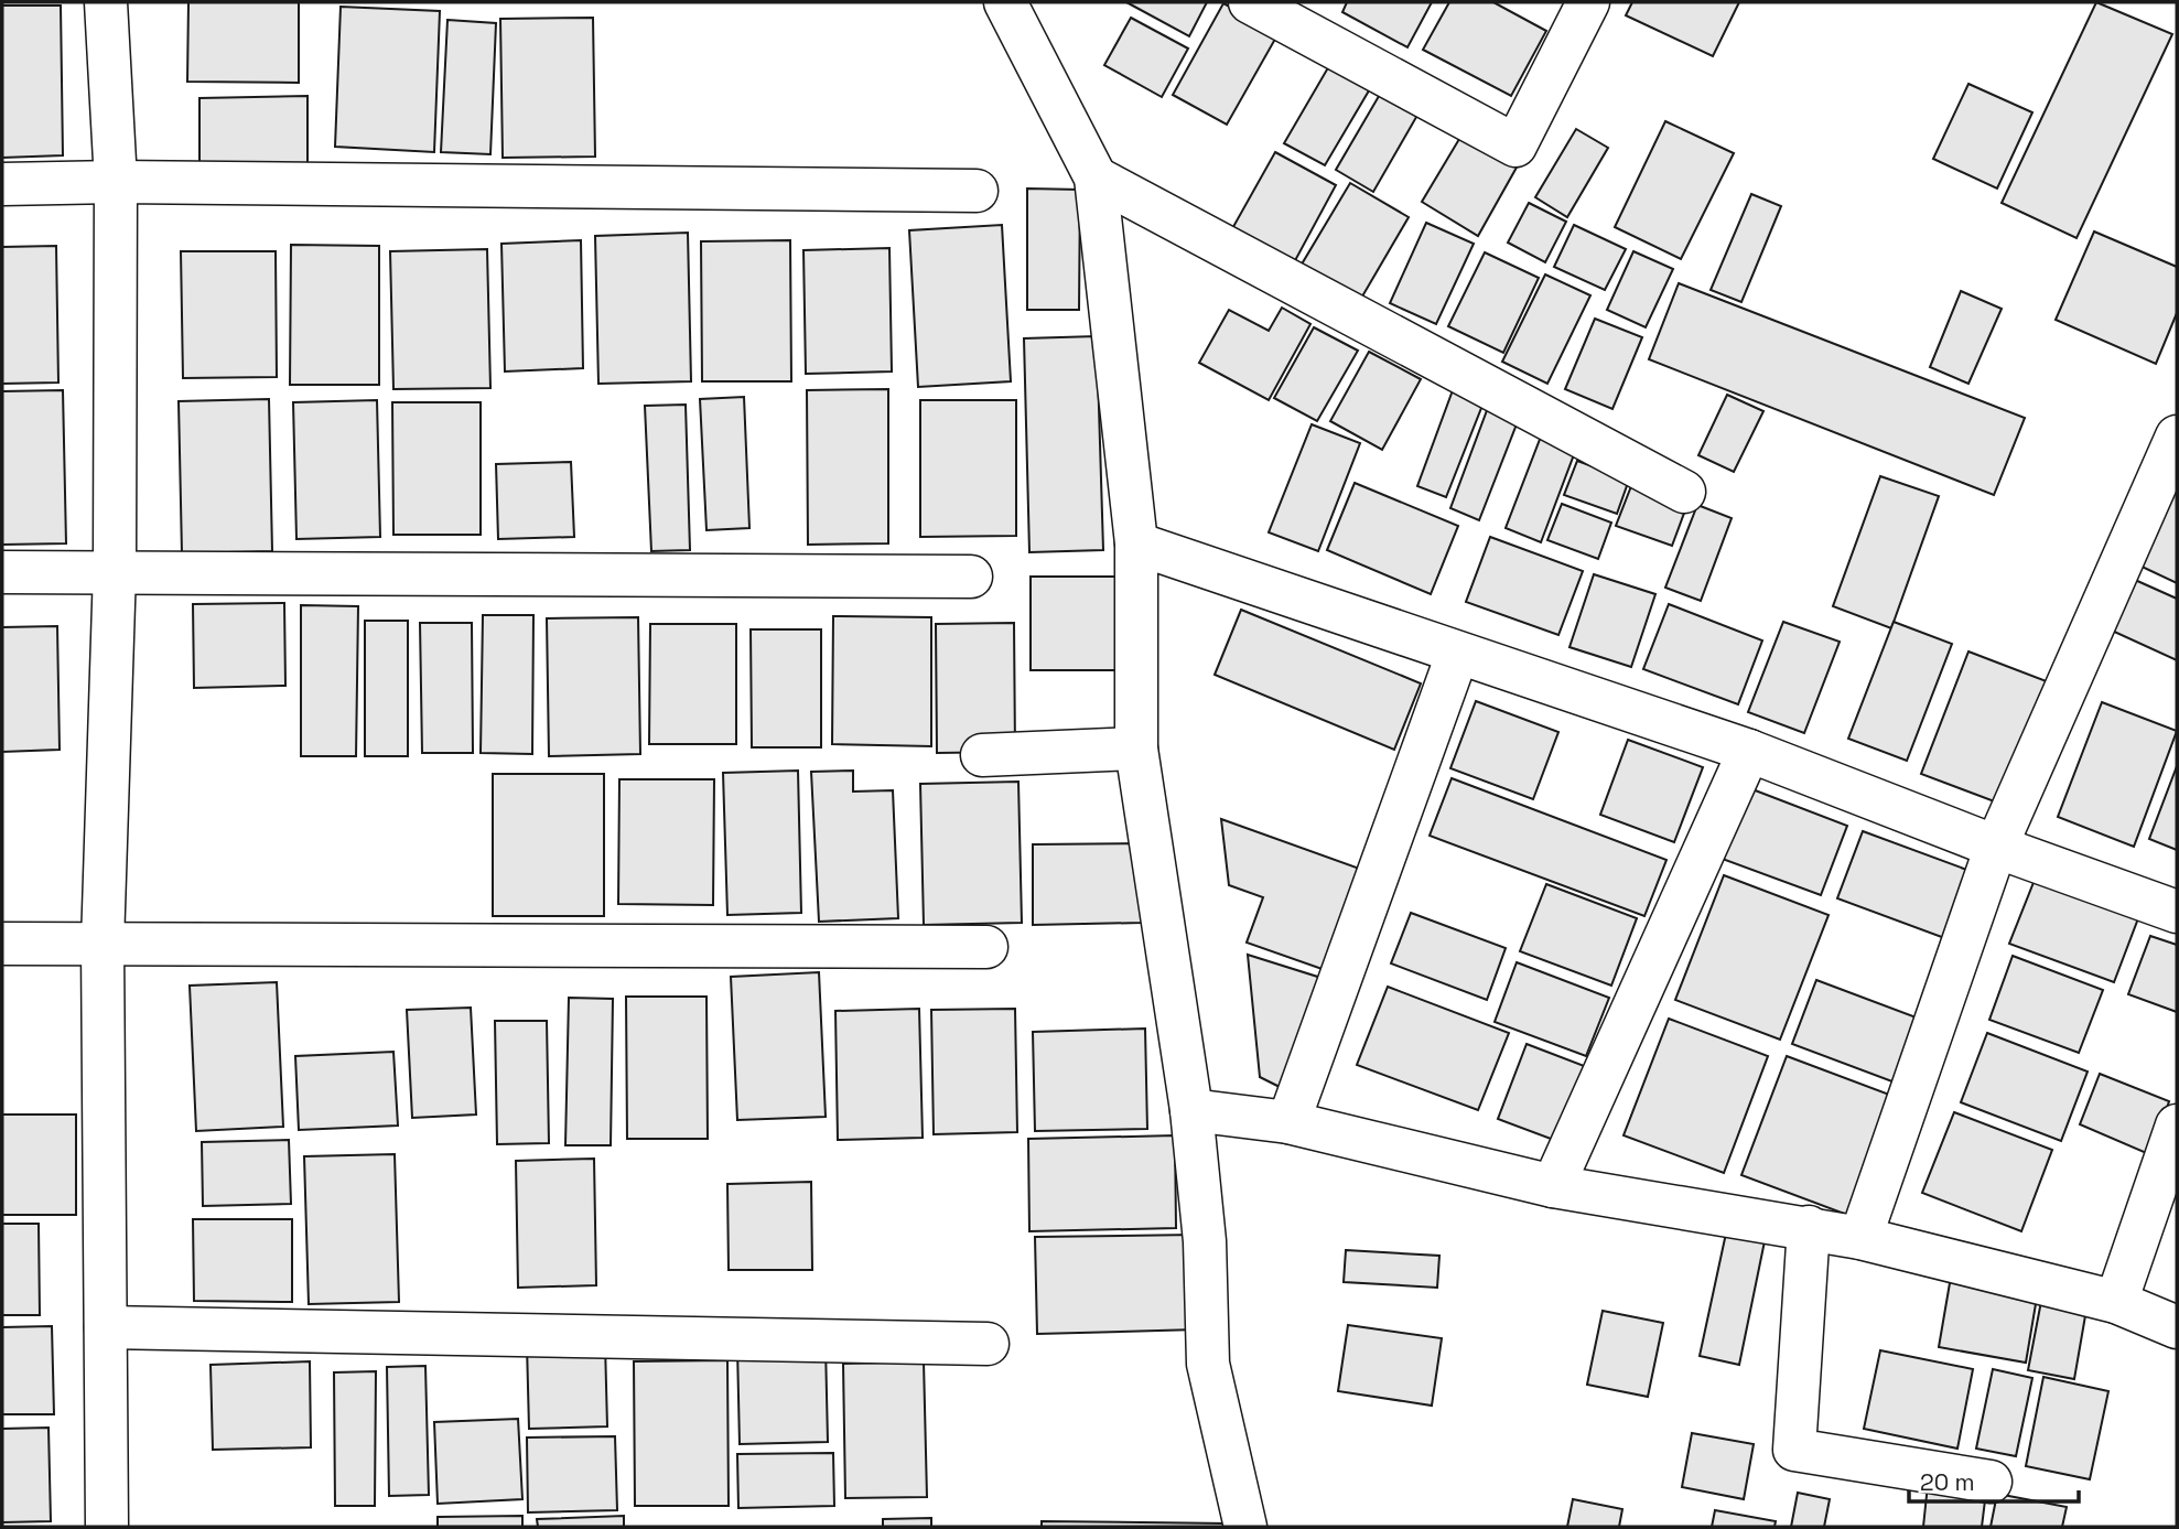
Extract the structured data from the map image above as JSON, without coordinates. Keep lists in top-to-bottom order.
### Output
{
  "scale_bar": "20 m"
}
